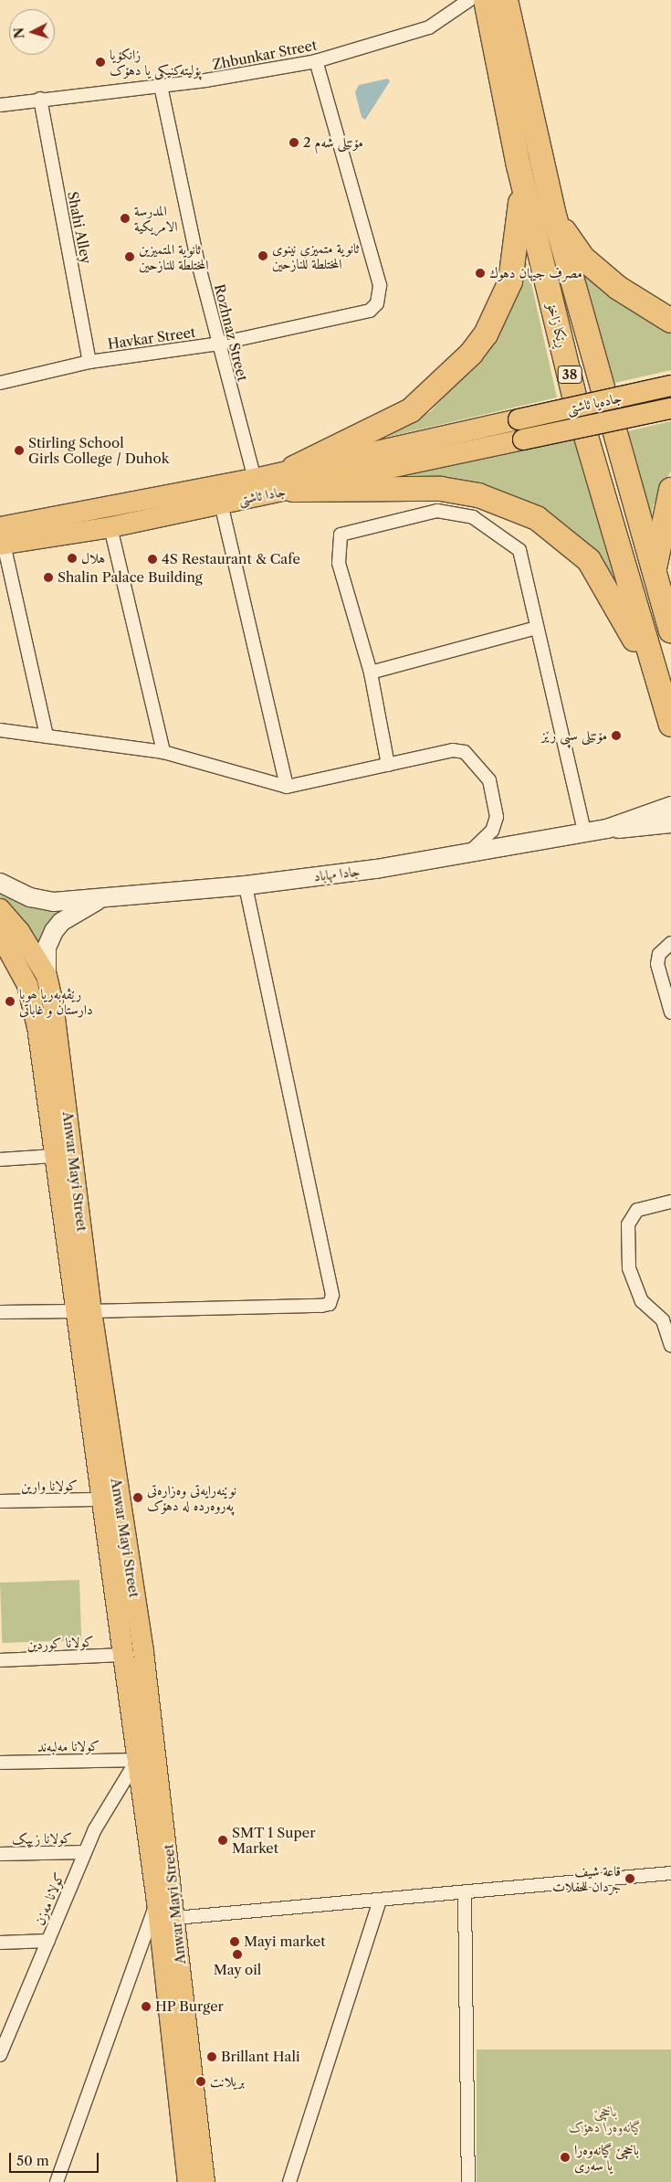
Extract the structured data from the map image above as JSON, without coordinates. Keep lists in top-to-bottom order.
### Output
{
  "streets": {
    "highway": ["ڕێکا زاخۆ", "38"],
    "main road": [
      "جادەیا ئاشتی",
      "جادا ئاشتی",
      "جادا مهاباد",
      "Anwar Mayi Street"
    ],
    "street": [
      "Zhbunkar Street",
      "Shahi Alley",
      "Rozhnaz Street",
      "Havkar Street",
      "کولانا وارین",
      "کولانا کوردین",
      "کولانا مەلبەند",
      "کولانا زیپک",
      "کولانا مەزن"
    ]
  },
  "crossings": [
    ["Zhbunkar Street", "Shahi Alley"],
    ["Zhbunkar Street", "Rozhnaz Street"],
    ["Zhbunkar Street", "Havkar Street"],
    ["Shahi Alley", "Havkar Street"],
    ["Rozhnaz Street", "Havkar Street"],
    ["Rozhnaz Street", "جادا ئاشتی"],
    ["جادەیا ئاشتی", "جادا ئاشتی"],
    ["Anwar Mayi Street", "کولانا وارین"],
    ["Anwar Mayi Street", "کولانا کوردین"],
    ["Anwar Mayi Street", "کولانا مەلبەند"],
    ["Anwar Mayi Street", "کولانا مەزن"],
    ["کولانا مەلبەند", "کولانا مەزن"],
    ["کولانا زیپک", "کولانا مەزن"]
  ],
  "parks": ["باخچێ گیانه‌وه‌را دهۆک"],
  "places": [
    "زانکۆیا پۆلیتەکنیکی یا دهۆک",
    "مۆتێلی شەم 2",
    "المدرسة الامريكية",
    "ثانوية متميزي نينوى المختلطة للنازحين",
    "ثانوية المتميزين المختلطة للنازحين",
    "مصرف جيهان دهوك",
    "Stirling School Girls College / Duhok",
    "هلال",
    "4S Restaurant & Cafe",
    "Shalin Palace Building",
    "مۆتێلی سپی رێز",
    "رێڤەبەريا ھوبا دارستان و غاباتى",
    "نوێنەرایەتی وەزارەتی پەروەردە لە دهۆک",
    "SMT 1 Super Market",
    "قاعة شيف جردان للحفلات",
    "Mayi market",
    "May oil",
    "HP Burger",
    "Brillant Hali",
    "بریلانت",
    "باخچێ گیانەوەرا یا سەری"
  ],
  "scale_bar": "50 m",
  "north": "left"
}
